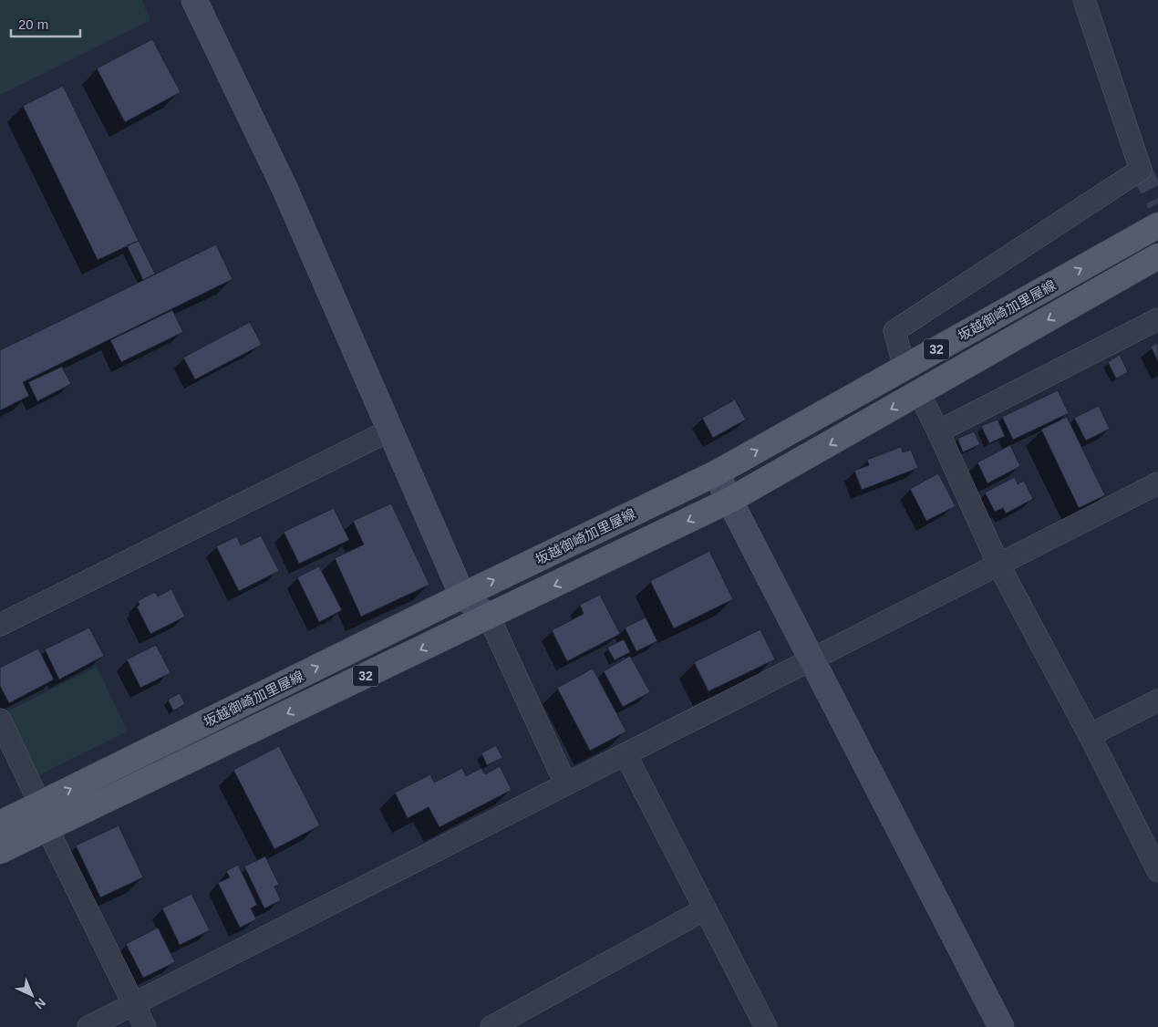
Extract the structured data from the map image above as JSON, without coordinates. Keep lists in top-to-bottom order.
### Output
{
  "streets": {
    "main road": ["坂越御崎加里屋線", "32"]
  },
  "scale_bar": "20 m",
  "north": "bottom right"
}
